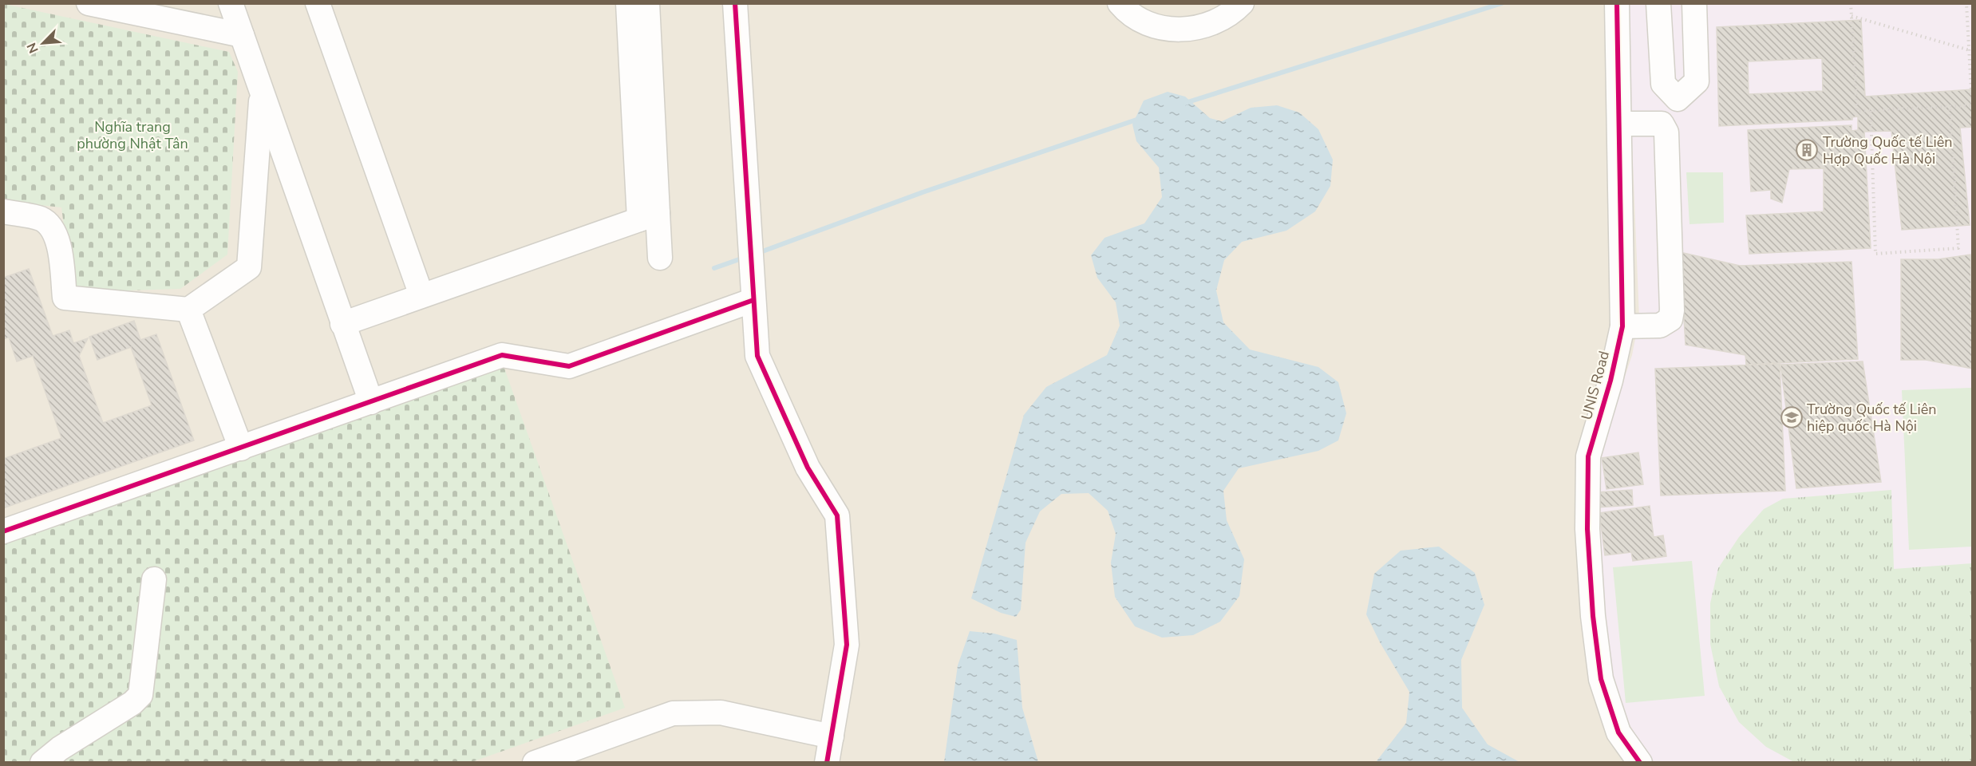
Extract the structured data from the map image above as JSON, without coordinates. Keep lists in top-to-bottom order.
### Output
{
  "streets": {
    "street": ["UNIS Road"]
  },
  "parks": ["Nghĩa trang phường Nhật Tân"],
  "places": {
    "building": ["Trường Quốc tế Liên Hợp Quốc Hà Nội"],
    "school or university": ["Trường Quốc tế Liên hiệp quốc Hà Nội"]
  },
  "north": "bottom left"
}
